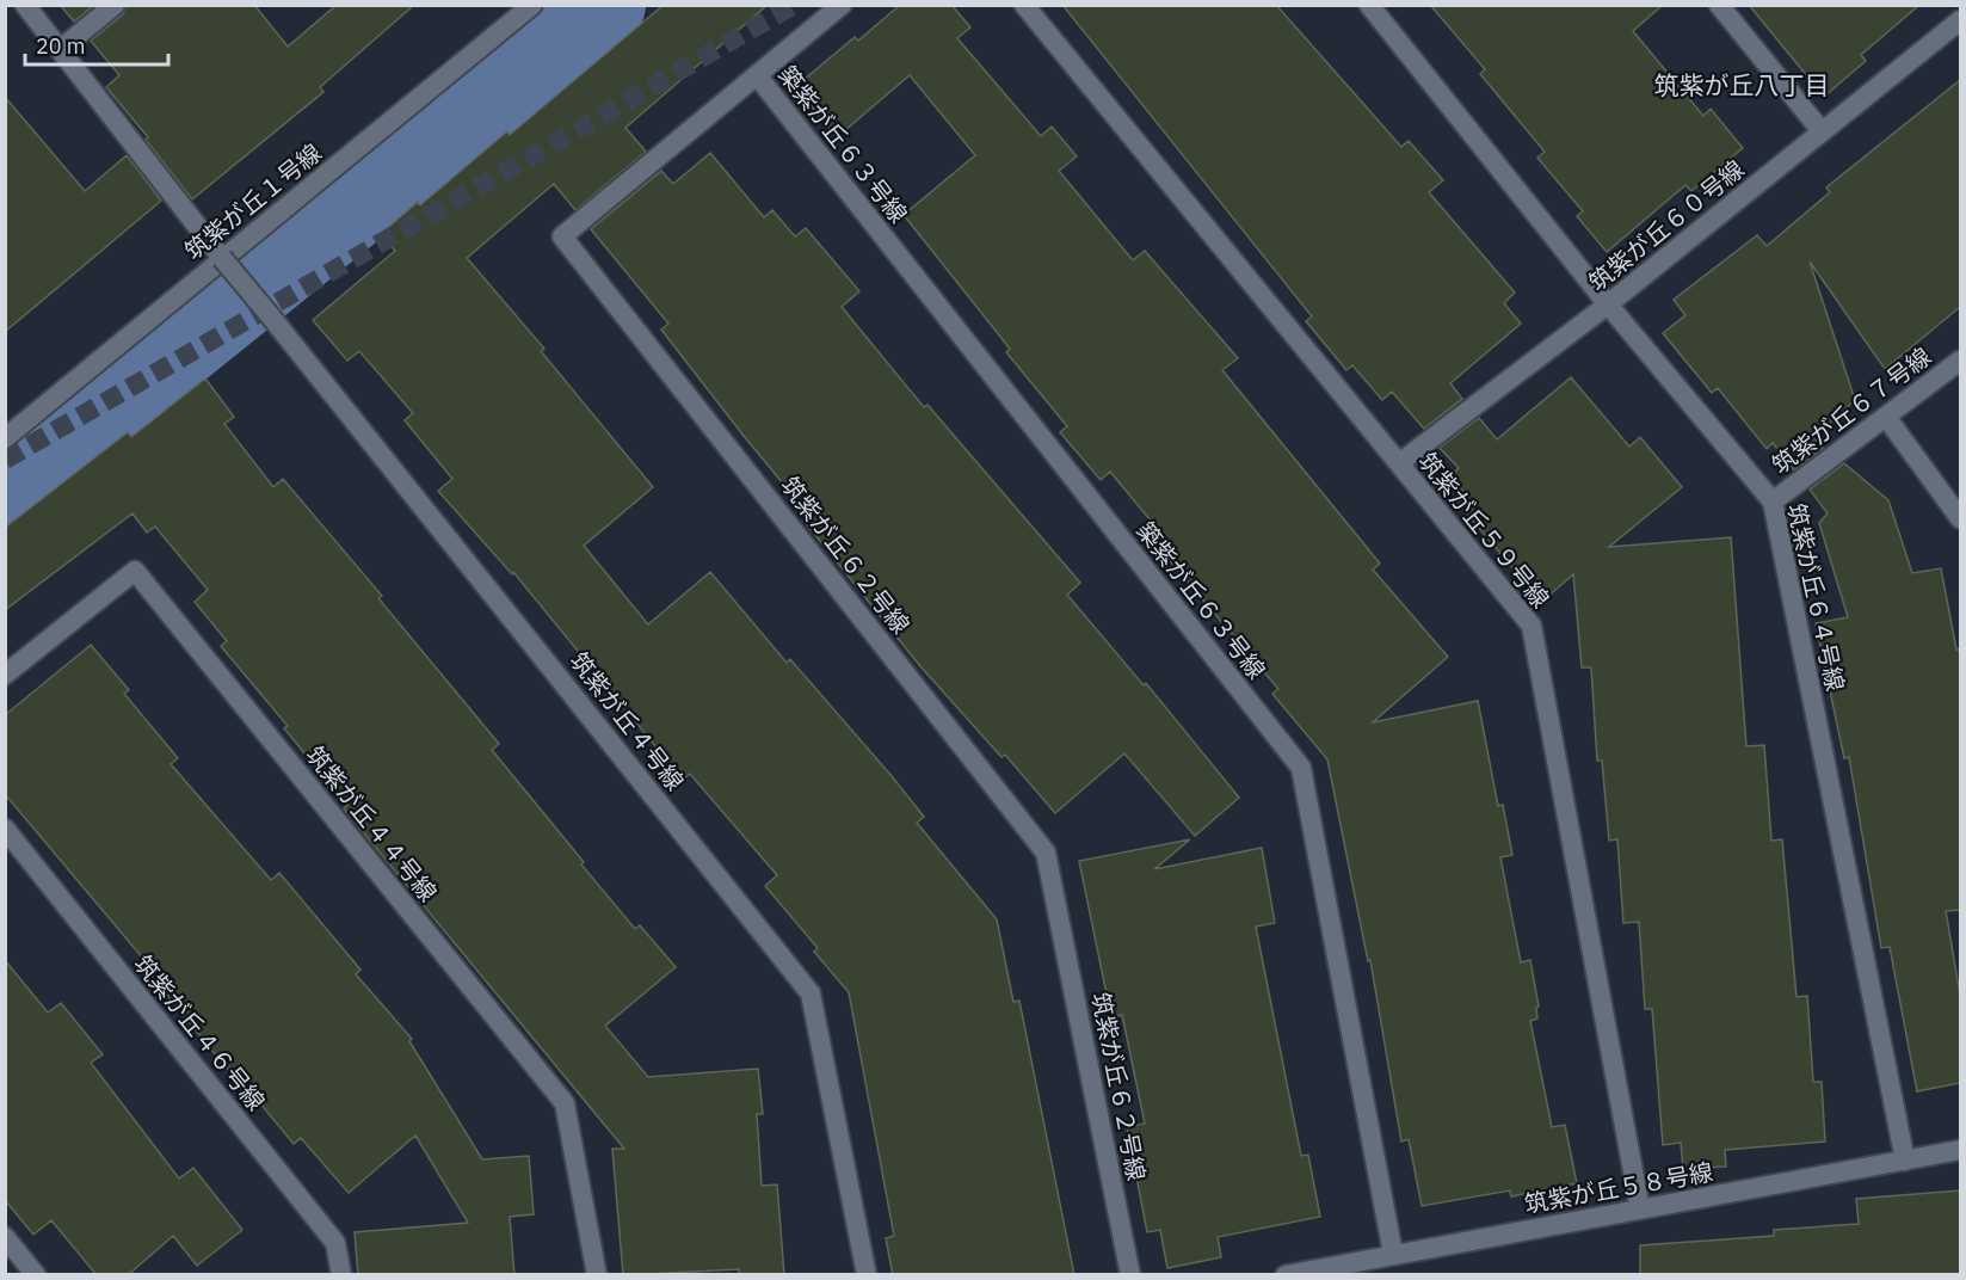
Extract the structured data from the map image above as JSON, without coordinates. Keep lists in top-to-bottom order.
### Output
{
  "streets": {
    "street": [
      "築紫が丘６３号線",
      "筑紫が丘１号線",
      "筑紫が丘６０号線",
      "筑紫が丘６７号線",
      "筑紫が丘５９号線",
      "筑紫が丘６２号線",
      "筑紫が丘６４号線",
      "筑紫が丘４号線",
      "筑紫が丘４４号線",
      "筑紫が丘４６号線",
      "筑紫が丘５８号線"
    ]
  },
  "crossings": [
    ["築紫が丘６３号線", "筑紫が丘６２号線"],
    ["築紫が丘６３号線", "筑紫が丘５８号線"],
    ["筑紫が丘１号線", "筑紫が丘４号線"],
    ["筑紫が丘６０号線", "筑紫が丘５９号線"],
    ["筑紫が丘６０号線", "筑紫が丘６４号線"],
    ["筑紫が丘６７号線", "筑紫が丘６４号線"],
    ["筑紫が丘５９号線", "筑紫が丘５８号線"],
    ["筑紫が丘６４号線", "筑紫が丘５８号線"]
  ],
  "districts": ["筑紫が丘八丁目"],
  "scale_bar": "20 m"
}
